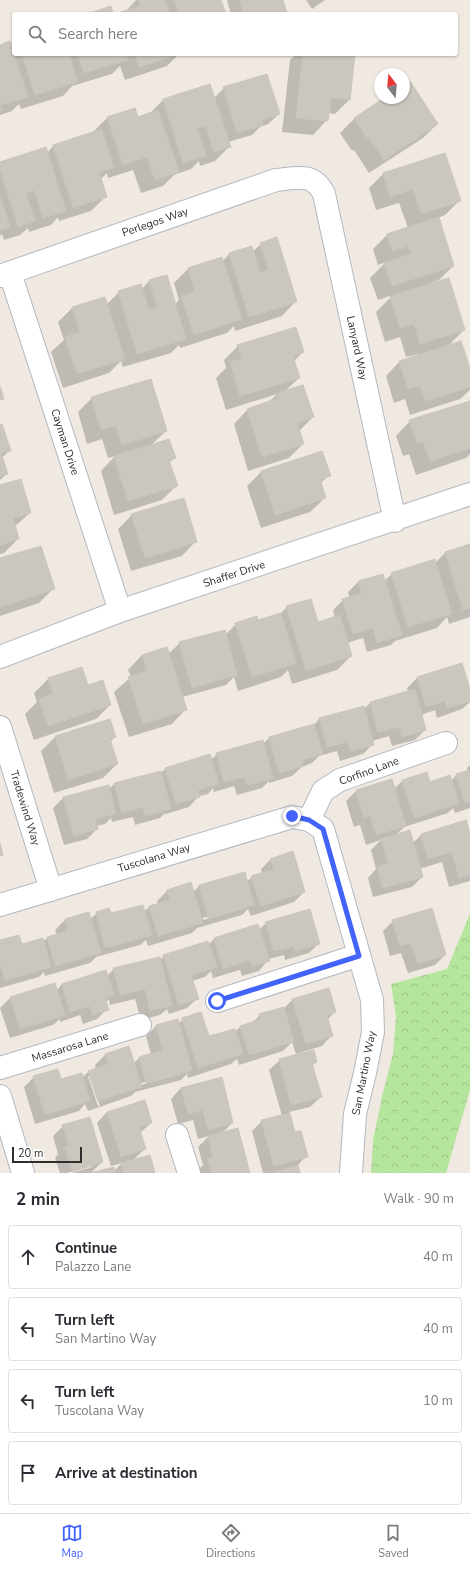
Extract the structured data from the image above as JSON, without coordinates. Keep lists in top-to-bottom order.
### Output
{
  "streets": {
    "street": [
      "Perlegos Way",
      "Lanyard Way",
      "Cayman Drive",
      "Shaffer Drive",
      "Corfino Lane",
      "Tradewind Way",
      "Tuscolana Way",
      "Massarosa Lane",
      "San Martino Way"
    ]
  },
  "crossings": [
    ["Perlegos Way", "Lanyard Way"],
    ["Perlegos Way", "Cayman Drive"],
    ["Lanyard Way", "Shaffer Drive"],
    ["Cayman Drive", "Shaffer Drive"],
    ["Corfino Lane", "Tuscolana Way"],
    ["Corfino Lane", "San Martino Way"],
    ["Tradewind Way", "Tuscolana Way"],
    ["Tuscolana Way", "San Martino Way"]
  ],
  "scale_bar": "20 m",
  "north": "top",
  "page": {
    "search": "Search here",
    "scale": "20 m",
    "heading": ["2 min", "Walk · 90 m"],
    "list": [
      ["Continue", "Palazzo Lane", "40 m"],
      ["Turn left", "San Martino Way", "40 m"],
      ["Turn left", "Tuscolana Way", "10 m"],
      "Arrive at destination"
    ],
    "nav": ["Map", "Directions", "Saved"]
  }
}
